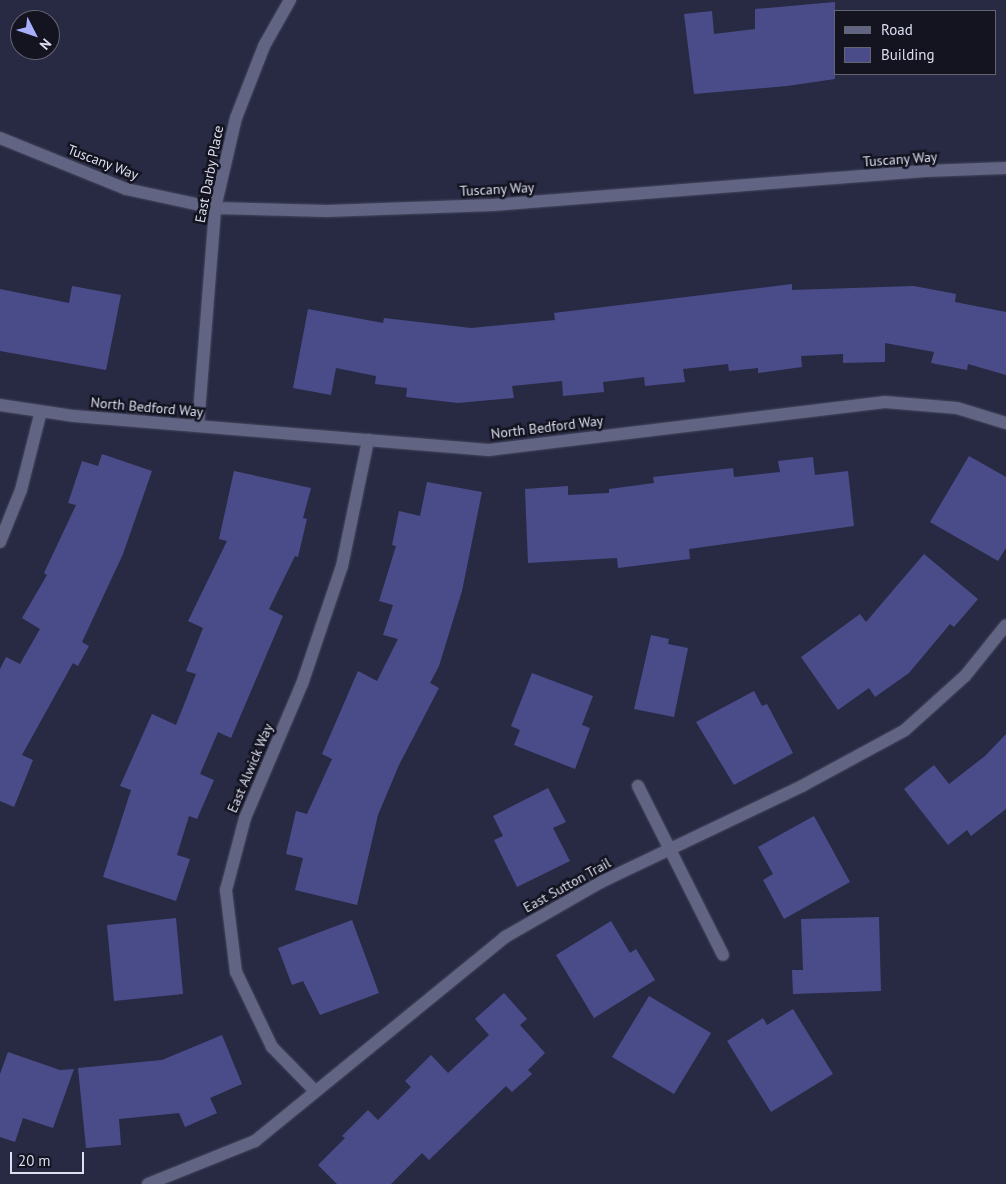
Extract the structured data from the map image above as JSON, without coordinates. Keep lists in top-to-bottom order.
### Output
{
  "streets": {
    "street": [
      "Tuscany Way",
      "East Darby Place",
      "North Bedford Way",
      "East Alwick Way",
      "East Sutton Trail"
    ]
  },
  "crossings": [
    ["Tuscany Way", "East Darby Place"],
    ["East Darby Place", "North Bedford Way"],
    ["North Bedford Way", "East Alwick Way"],
    ["East Alwick Way", "East Sutton Trail"]
  ],
  "legend": ["Road", "Building"],
  "scale_bar": "20 m",
  "north": "bottom right"
}
